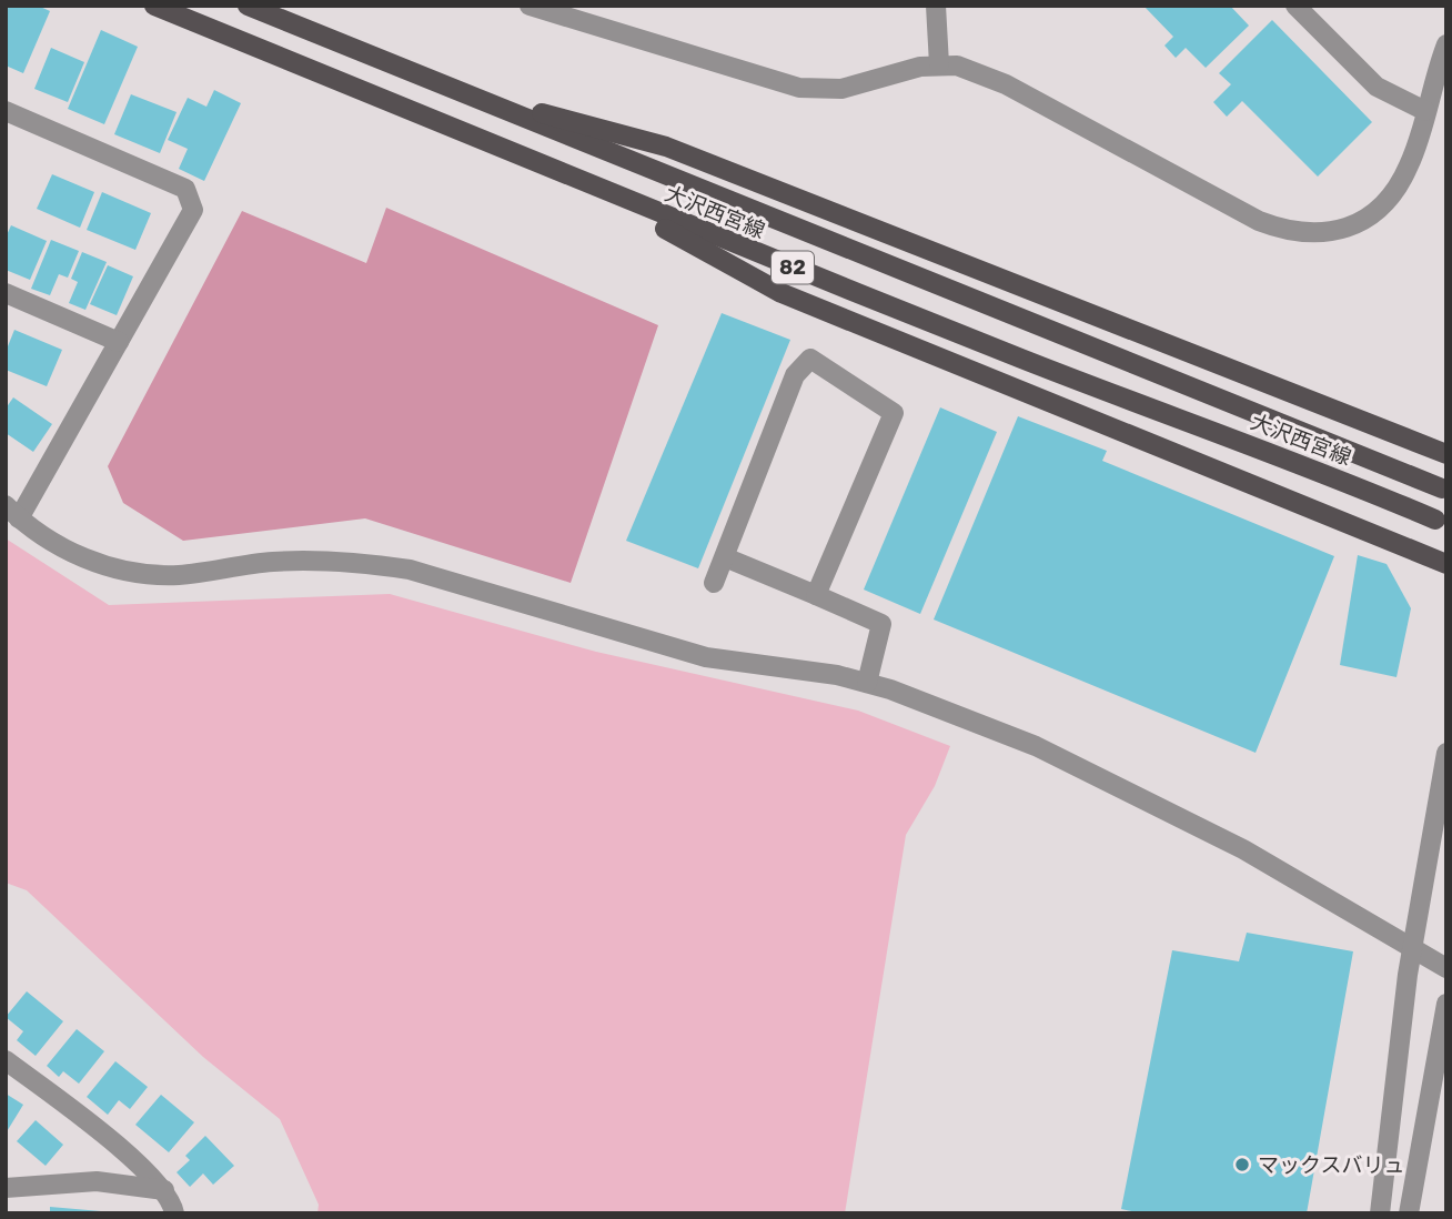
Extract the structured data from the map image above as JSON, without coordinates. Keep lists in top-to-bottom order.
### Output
{
  "streets": {
    "main road": ["大沢西宮線", "82"]
  },
  "places": ["マックスバリュ"]
}
